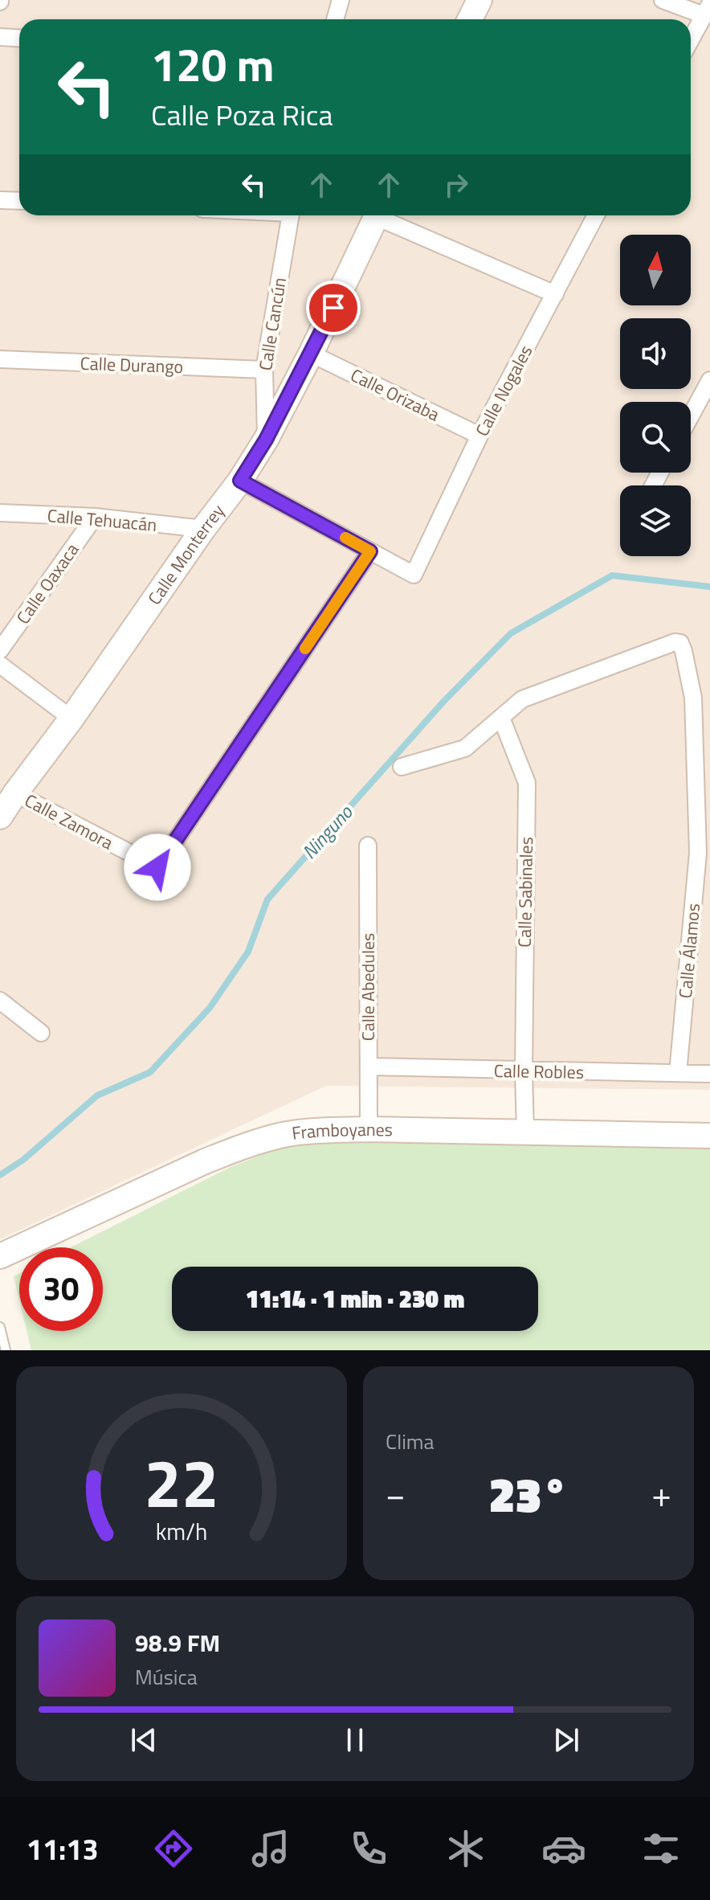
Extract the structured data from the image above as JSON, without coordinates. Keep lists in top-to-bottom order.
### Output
{
  "streets": {
    "street": [
      "Calle Cancún",
      "Calle Durango",
      "Calle Nogales",
      "Calle Orizaba",
      "Calle Tehuacán",
      "Calle Monterrey",
      "Calle Oaxaca",
      "Calle Zamora",
      "Calle Sabinales",
      "Calle Álamos",
      "Calle Abedules",
      "Calle Robles",
      "Framboyanes"
    ]
  },
  "crossings": [
    ["Calle Cancún", "Calle Durango"],
    ["Calle Cancún", "Calle Monterrey"],
    ["Calle Nogales", "Calle Orizaba"],
    ["Calle Nogales", "Calle Zamora"],
    ["Calle Orizaba", "Calle Monterrey"],
    ["Calle Tehuacán", "Calle Monterrey"],
    ["Calle Tehuacán", "Calle Oaxaca"],
    ["Calle Monterrey", "Calle Zamora"],
    ["Calle Sabinales", "Calle Álamos"],
    ["Calle Sabinales", "Calle Robles"],
    ["Calle Sabinales", "Framboyanes"],
    ["Calle Álamos", "Calle Robles"],
    ["Calle Abedules", "Calle Robles"],
    ["Calle Abedules", "Framboyanes"]
  ],
  "water": ["Ninguno"],
  "north": "top",
  "page": {
    "turn": ["120 m", "Calle Poza Rica"],
    "limit": "30",
    "trip": "11:14 · 1 min · 230 m",
    "tile": "Clima",
    "heat": ["−", "23°", "+"],
    "song": ["98.9 FM", "Música"],
    "tabs": "11:13",
    "gauge": ["22", "km/h"]
  }
}
